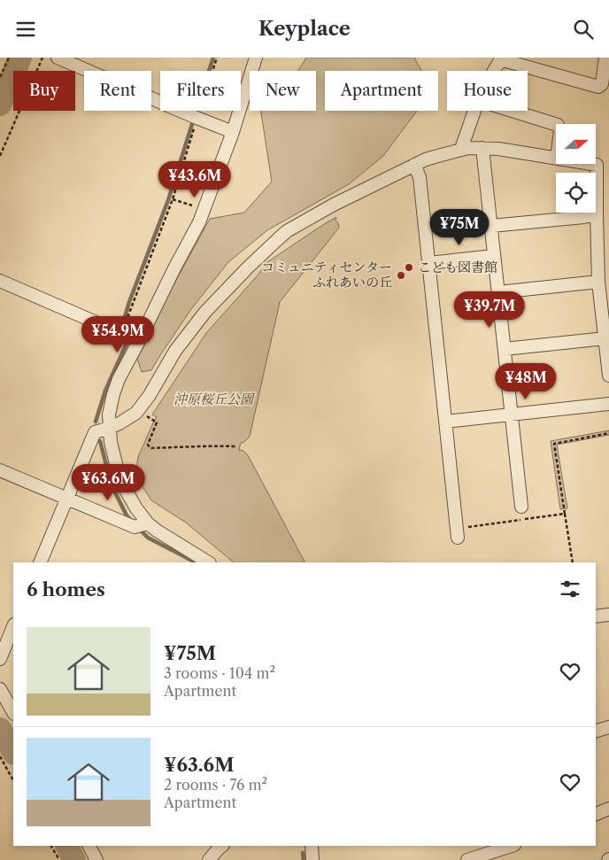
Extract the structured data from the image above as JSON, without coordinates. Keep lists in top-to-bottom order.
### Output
{
  "parks": ["沖原桜丘公園"],
  "places": ["こども図書館", "コミュニティセンター ふれあいの丘"],
  "north": "right",
  "page": {
    "header": "Keyplace",
    "chip": [
      "Buy",
      "Rent",
      "Filters",
      "New",
      "Apartment",
      "House"
    ],
    "price": [
      "¥43.6M",
      "¥75M",
      "¥39.7M",
      "¥54.9M",
      "¥48M",
      "¥63.6M"
    ],
    "heading": "6 homes",
    "list": [
      {
        "name": "¥75M",
        "note": "3 rooms · 104 m² · Apartment"
      },
      {
        "name": "¥63.6M",
        "note": "2 rooms · 76 m² · Apartment"
      }
    ]
  }
}
